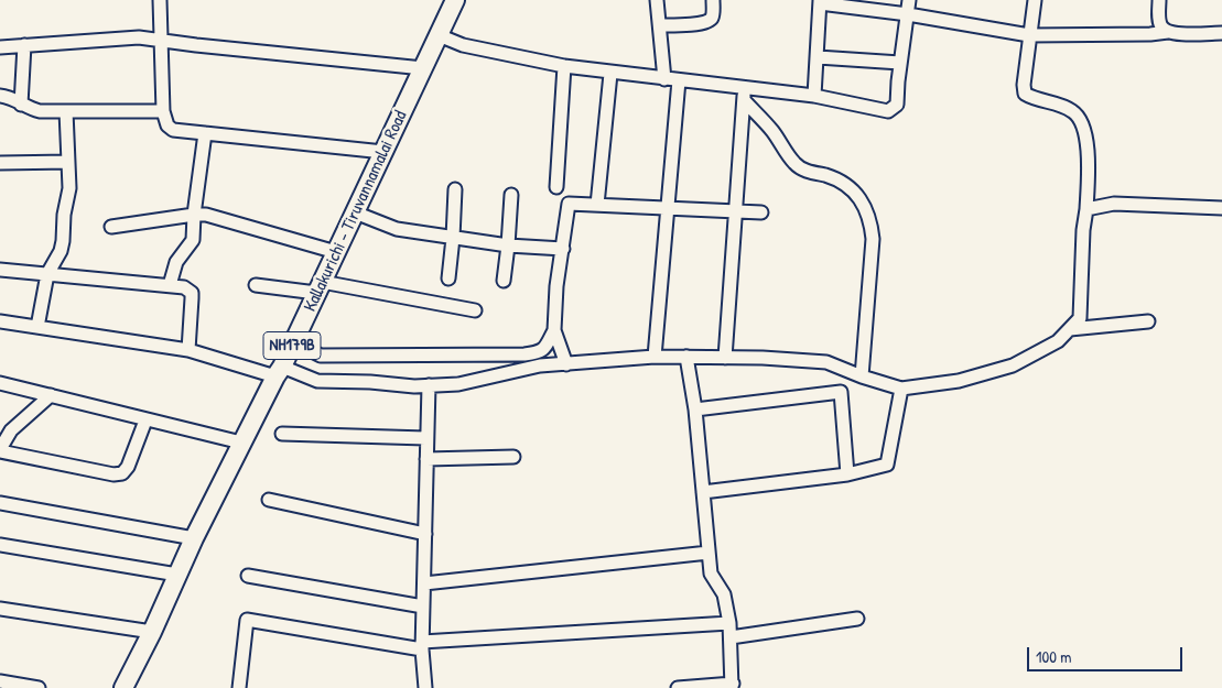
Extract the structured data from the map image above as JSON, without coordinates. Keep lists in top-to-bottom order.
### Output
{
  "streets": {
    "highway": ["Kallakurichi - Tiruvannamalai Road", "NH179B"]
  },
  "scale_bar": "100 m"
}
